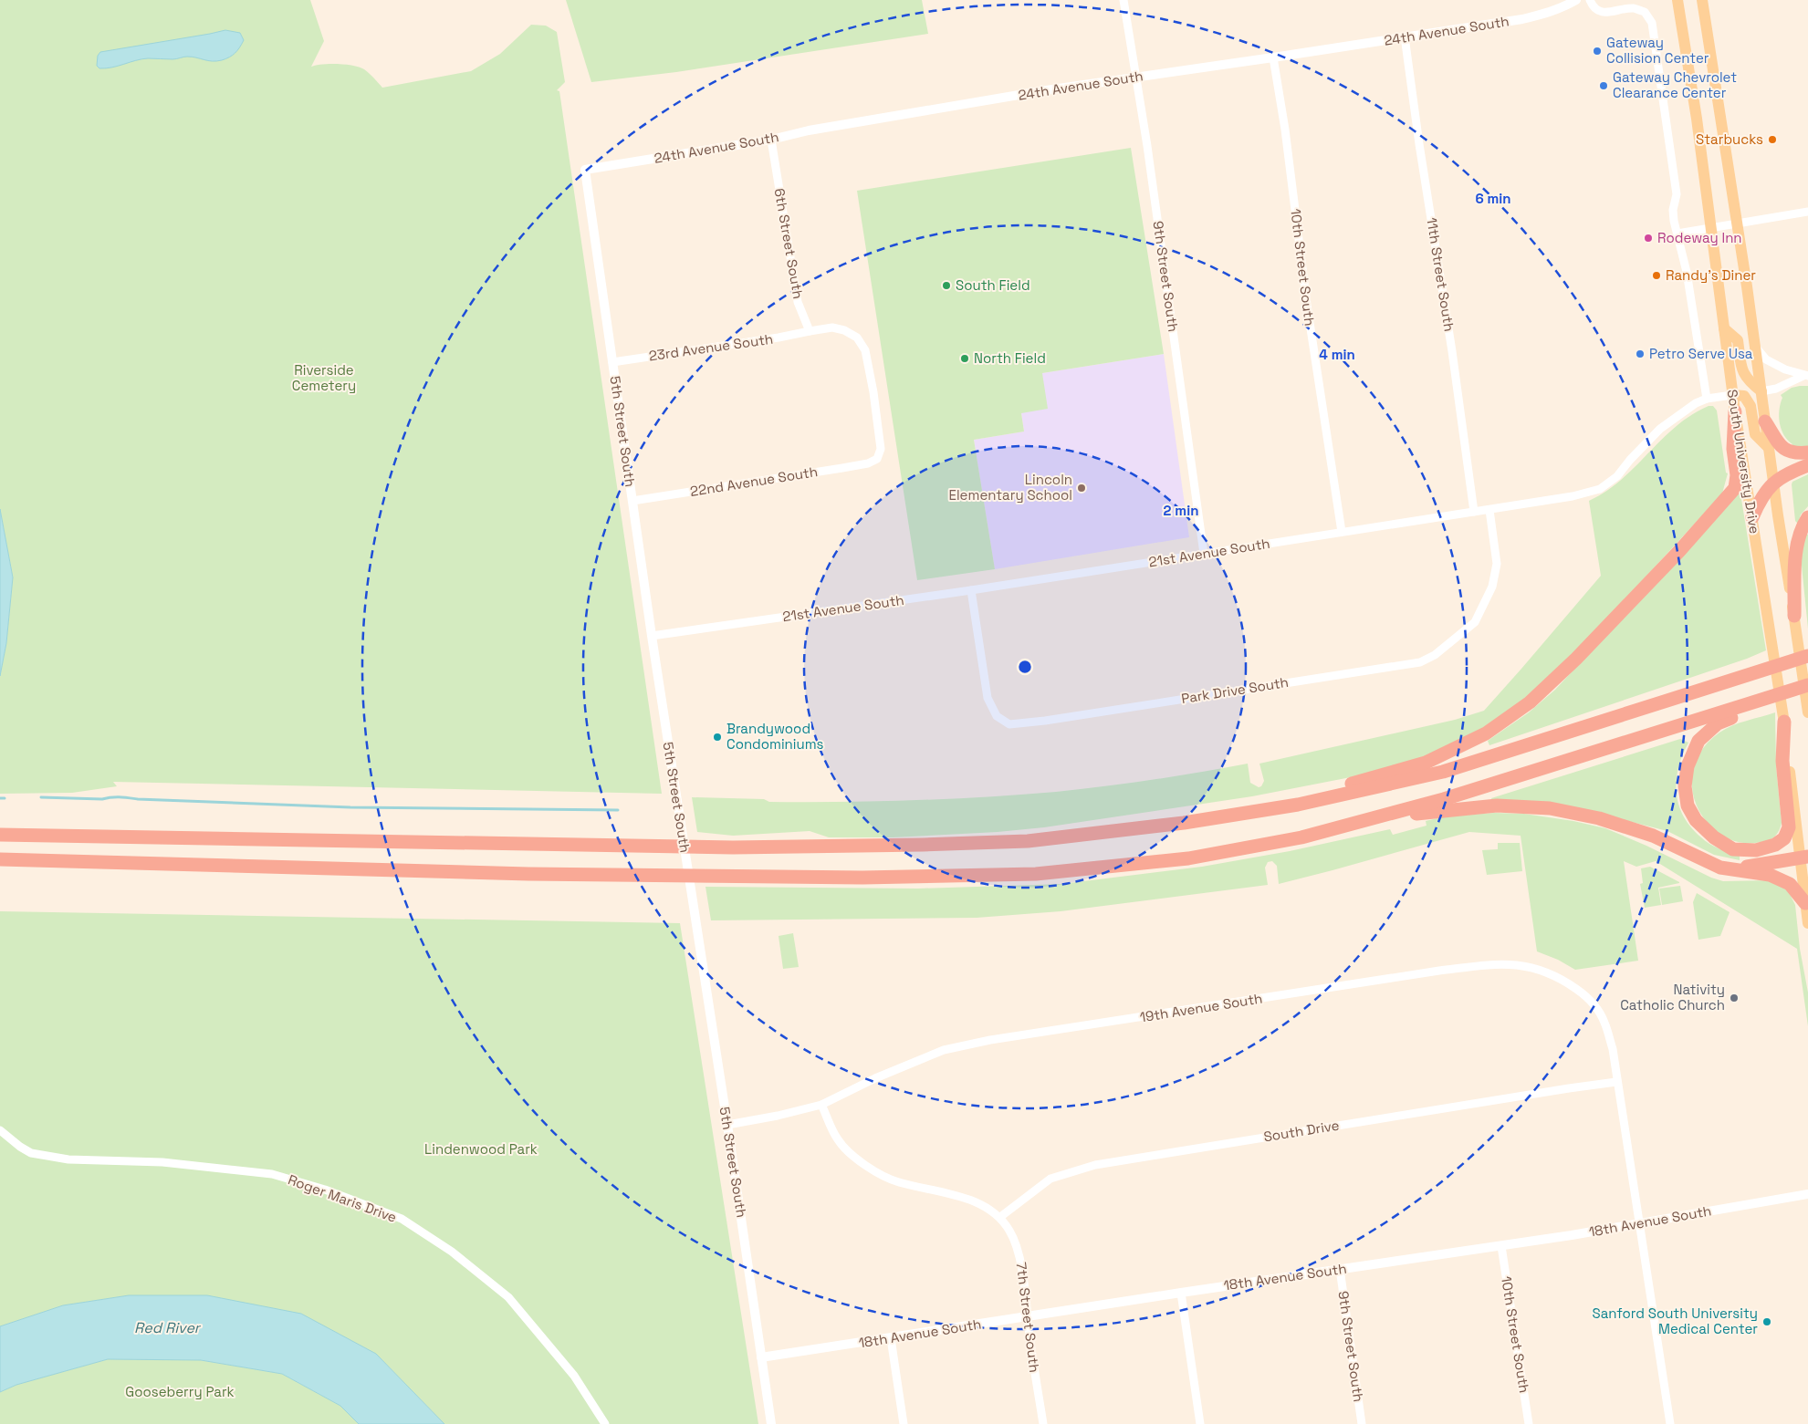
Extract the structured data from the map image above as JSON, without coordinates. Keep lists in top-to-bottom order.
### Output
{
  "streets": {
    "main road": ["South University Drive"],
    "street": [
      "24th Avenue South",
      "6th Street South",
      "10th Street South",
      "11th Street South",
      "9th Street South",
      "23rd Avenue South",
      "5th Street South",
      "22nd Avenue South",
      "21st Avenue South",
      "Park Drive South",
      "19th Avenue South",
      "South Drive",
      "Roger Maris Drive",
      "18th Avenue South",
      "7th Street South"
    ]
  },
  "crossings": [
    ["24th Avenue South", "6th Street South"],
    ["24th Avenue South", "10th Street South"],
    ["24th Avenue South", "11th Street South"],
    ["24th Avenue South", "9th Street South"],
    ["24th Avenue South", "5th Street South"],
    ["6th Street South", "23rd Avenue South"],
    ["6th Street South", "22nd Avenue South"],
    ["10th Street South", "21st Avenue South"],
    ["10th Street South", "18th Avenue South"],
    ["11th Street South", "21st Avenue South"],
    ["9th Street South", "21st Avenue South"],
    ["9th Street South", "18th Avenue South"],
    ["23rd Avenue South", "5th Street South"],
    ["23rd Avenue South", "22nd Avenue South"],
    ["5th Street South", "22nd Avenue South"],
    ["5th Street South", "21st Avenue South"],
    ["5th Street South", "19th Avenue South"],
    ["5th Street South", "18th Avenue South"],
    ["South University Drive", "21st Avenue South"],
    ["21st Avenue South", "Park Drive South"],
    ["19th Avenue South", "South Drive"],
    ["19th Avenue South", "7th Street South"],
    ["South Drive", "7th Street South"],
    ["18th Avenue South", "7th Street South"]
  ],
  "water": ["Red River"],
  "parks": ["Riverside Cemetery", "Lindenwood Park", "Gooseberry Park"],
  "places": [
    "Gateway Collision Center",
    "Gateway Chevrolet Clearance Center",
    "Starbucks",
    "Rodeway Inn",
    "Randy's Diner",
    "South Field",
    "Petro Serve Usa",
    "North Field",
    "Lincoln Elementary School",
    "Brandywood Condominiums",
    "Nativity Catholic Church",
    "Sanford South University Medical Center"
  ],
  "rings": ["6 min", "4 min", "2 min"]
}
